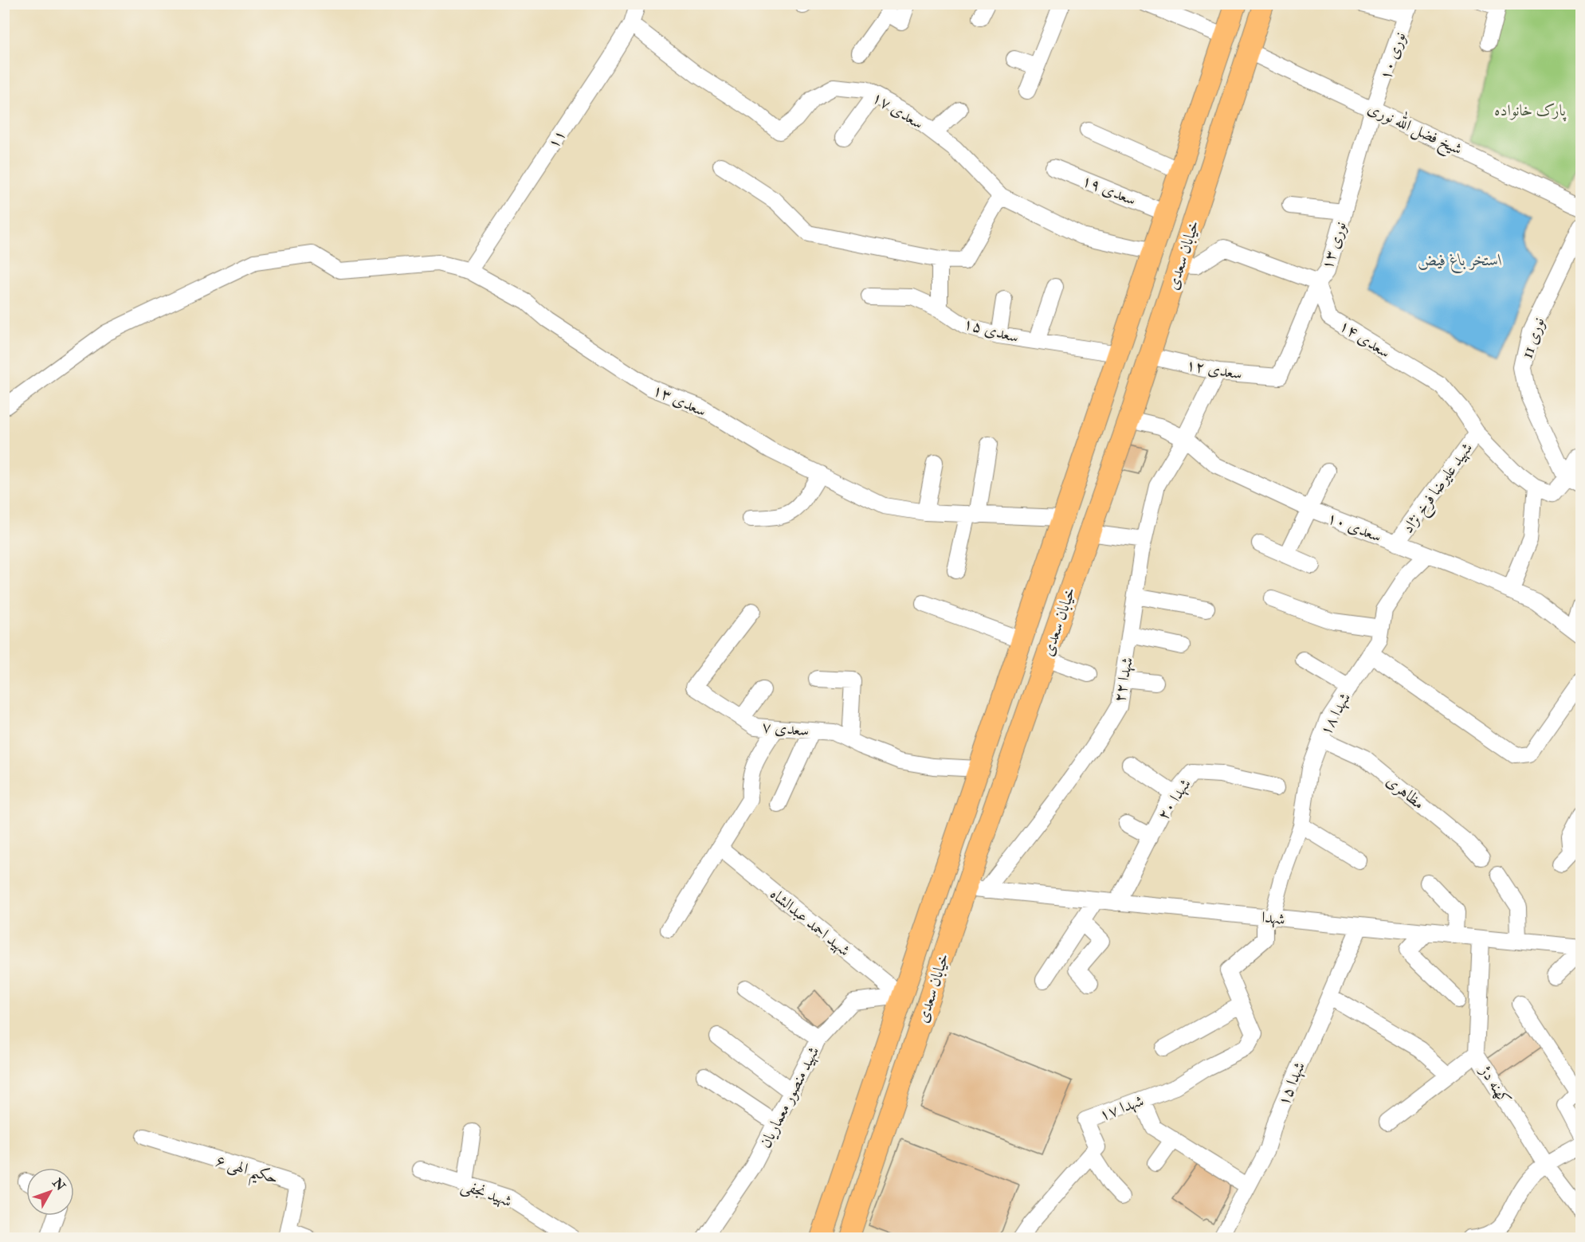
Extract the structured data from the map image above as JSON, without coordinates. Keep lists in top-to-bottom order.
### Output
{
  "streets": {
    "main road": ["خیابان سعدی"],
    "street": [
      "نوری ۱۰",
      "سعدی ۱۷",
      "شیخ فضل الله نوری",
      "۱۱",
      "سعدی ۱۹",
      "نوری ۱۳",
      "سعدی ۱۵",
      "نوری 11",
      "سعدی ۱۴",
      "سعدی ۱۲",
      "سعدی ۱۳",
      "شهید علیرضا فرخ نژاد",
      "سعدی ۱۰",
      "شهدا ۲۲",
      "شهدا ۱۸",
      "سعدی ۷",
      "مظاهری",
      "شهدا ۲۰",
      "شهدا",
      "شهید احمد عبدالشاه",
      "شهدا ۱۵",
      "کهنه دژ",
      "شهید منصور معماریان",
      "شهدا ۱۷",
      "حکیم الهی ۶",
      "شهید نجفی"
    ]
  },
  "crossings": [
    ["نوری ۱۰", "شیخ فضل الله نوری"],
    ["نوری ۱۰", "نوری ۱۳"],
    ["سعدی ۱۷", "۱۱"],
    ["سعدی ۱۷", "خیابان سعدی"],
    ["شیخ فضل الله نوری", "نوری ۱۳"],
    ["شیخ فضل الله نوری", "خیابان سعدی"],
    ["۱۱", "سعدی ۱۳"],
    ["سعدی ۱۹", "خیابان سعدی"],
    ["نوری ۱۳", "سعدی ۱۴"],
    ["نوری ۱۳", "سعدی ۱۲"],
    ["خیابان سعدی", "سعدی ۱۵"],
    ["خیابان سعدی", "سعدی ۱۲"],
    ["خیابان سعدی", "سعدی ۱۳"],
    ["خیابان سعدی", "سعدی ۱۰"],
    ["خیابان سعدی", "سعدی ۷"],
    ["خیابان سعدی", "شهدا"],
    ["خیابان سعدی", "شهید احمد عبدالشاه"],
    ["خیابان سعدی", "شهید منصور معماریان"],
    ["سعدی ۱۴", "شهید علیرضا فرخ نژاد"],
    ["سعدی ۱۲", "شهدا ۲۲"],
    ["شهید علیرضا فرخ نژاد", "سعدی ۱۰"],
    ["سعدی ۱۰", "شهدا ۲۲"],
    ["سعدی ۱۰", "شهدا ۱۸"],
    ["شهدا ۲۲", "شهدا"],
    ["شهدا ۱۸", "مظاهری"],
    ["شهدا ۱۸", "شهدا"],
    ["شهدا ۱۸", "شهدا ۱۷"],
    ["شهدا ۲۰", "شهدا"],
    ["شهدا", "شهدا ۱۵"],
    ["شهدا", "کهنه دژ"],
    ["شهدا", "شهدا ۱۷"],
    ["شهید احمد عبدالشاه", "شهید منصور معماریان"]
  ],
  "water": ["استخر باغ فیض"],
  "parks": ["پارک خانواده"],
  "north": "top right"
}
